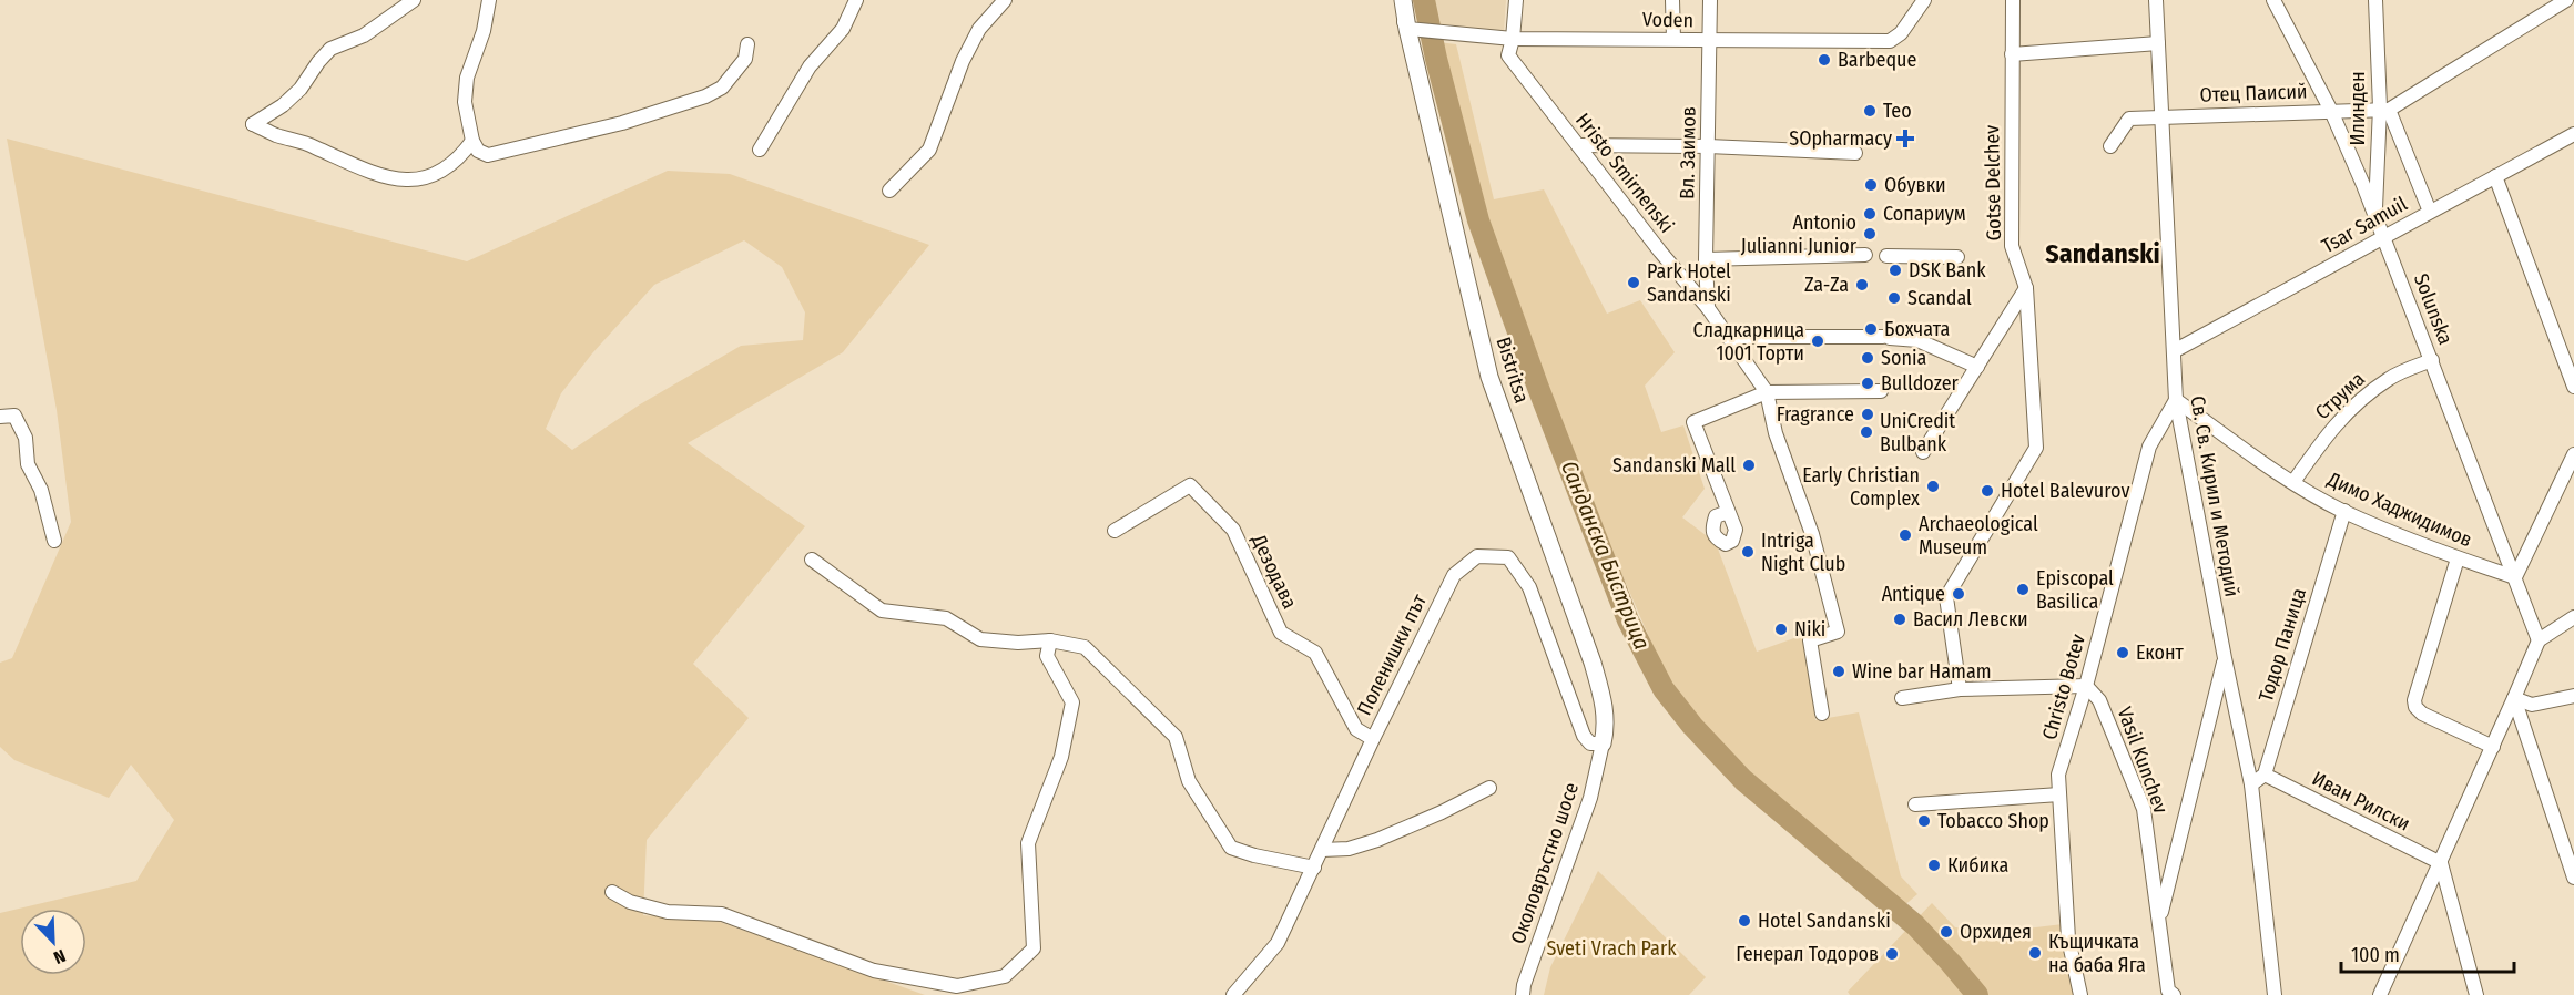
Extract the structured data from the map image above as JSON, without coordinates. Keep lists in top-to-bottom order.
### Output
{
  "streets": {
    "street": [
      "Voden",
      "Отец Паисий",
      "Илинден",
      "Вл. Заимов",
      "Hristo Smirnenski",
      "Gotse Delchev",
      "Tsar Samuil",
      "Solunska",
      "Bistritsa",
      "Струма",
      "Св. Св. Кирил и Методий",
      "Димо Хаджидимов",
      "Дезодава",
      "Тодор Паница",
      "Поленишки път",
      "Christo Botev",
      "Vasil Kunchev",
      "Иван Рилски",
      "Околовръстно шосе"
    ]
  },
  "crossings": [
    ["Voden", "Вл. Заимов"],
    ["Voden", "Hristo Smirnenski"],
    ["Voden", "Bistritsa"],
    ["Отец Паисий", "Илинден"],
    ["Отец Паисий", "Solunska"],
    ["Отец Паисий", "Св. Св. Кирил и Методий"],
    ["Илинден", "Solunska"],
    ["Вл. Заимов", "Hristo Smirnenski"],
    ["Tsar Samuil", "Solunska"],
    ["Tsar Samuil", "Св. Св. Кирил и Методий"],
    ["Solunska", "Струма"],
    ["Solunska", "Димо Хаджидимов"],
    ["Bistritsa", "Поленишки път"],
    ["Bistritsa", "Околовръстно шосе"],
    ["Струма", "Димо Хаджидимов"],
    ["Св. Св. Кирил и Методий", "Димо Хаджидимов"],
    ["Св. Св. Кирил и Методий", "Christo Botev"],
    ["Димо Хаджидимов", "Тодор Паница"],
    ["Димо Хаджидимов", "Christo Botev"],
    ["Дезодава", "Поленишки път"],
    ["Тодор Паница", "Иван Рилски"],
    ["Поленишки път", "Околовръстно шосе"],
    ["Christo Botev", "Vasil Kunchev"]
  ],
  "districts": ["Sandanski"],
  "water": ["Санданска Бистрица"],
  "parks": ["Sveti Vrach Park"],
  "places": {
    "other": [
      "Barbeque",
      "Тео",
      "Обувки",
      "Сопариум",
      "Antonio Julianni Junior",
      "DSK Bank",
      "Park Hotel Sandanski",
      "Za-Za",
      "Scandal",
      "Бохчата",
      "Сладкарница 1001 Торти",
      "Sonia",
      "Bulldozer",
      "Fragrance",
      "UniCredit Bulbank",
      "Sandanski Mall",
      "Early Christian Complex",
      "Hotel Balevurov",
      "Archaeological Museum",
      "Intriga Night Club",
      "Еpiscopal Basilica",
      "Antique",
      "Васил Левски",
      "Niki",
      "Еконт",
      "Wine bar Hamam",
      "Tobacco Shop",
      "Кибика",
      "Hotel Sandanski",
      "Орхидея",
      "Къщичката на баба Яга",
      "Генерал Тодоров"
    ],
    "health": ["SOpharmacy"]
  },
  "scale_bar": "100 m",
  "north": "bottom right"
}
